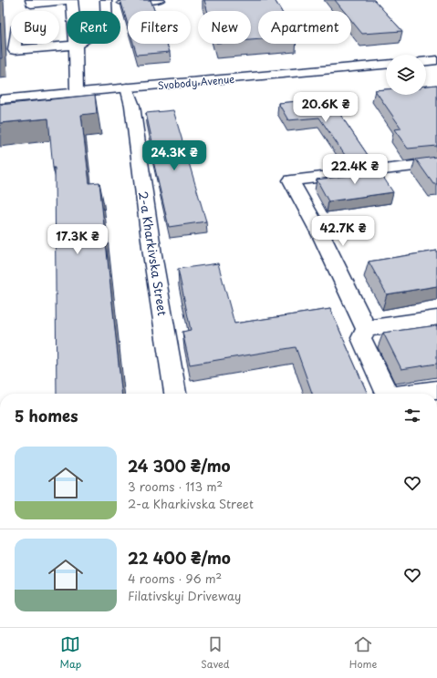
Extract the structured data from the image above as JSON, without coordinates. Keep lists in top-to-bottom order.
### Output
{
  "streets": {
    "street": ["Svobody Avenue", "2-a Kharkivska Street"]
  },
  "crossings": [
    ["Svobody Avenue", "2-a Kharkivska Street"]
  ],
  "page": {
    "chip": [
      "Buy",
      "Rent",
      "Filters",
      "New",
      "Apartment"
    ],
    "price": [
      "20.6K ₴",
      "24.3K ₴",
      "22.4K ₴",
      "42.7K ₴",
      "17.3K ₴"
    ],
    "heading": "5 homes",
    "list": [
      {
        "name": "24 300 ₴/mo",
        "note": "3 rooms · 113 m² · 2-a Kharkivska Street"
      },
      {
        "name": "22 400 ₴/mo",
        "note": "4 rooms · 96 m² · Filativskyi Driveway"
      }
    ],
    "tabs": ["Map", "Saved", "Home"]
  }
}
